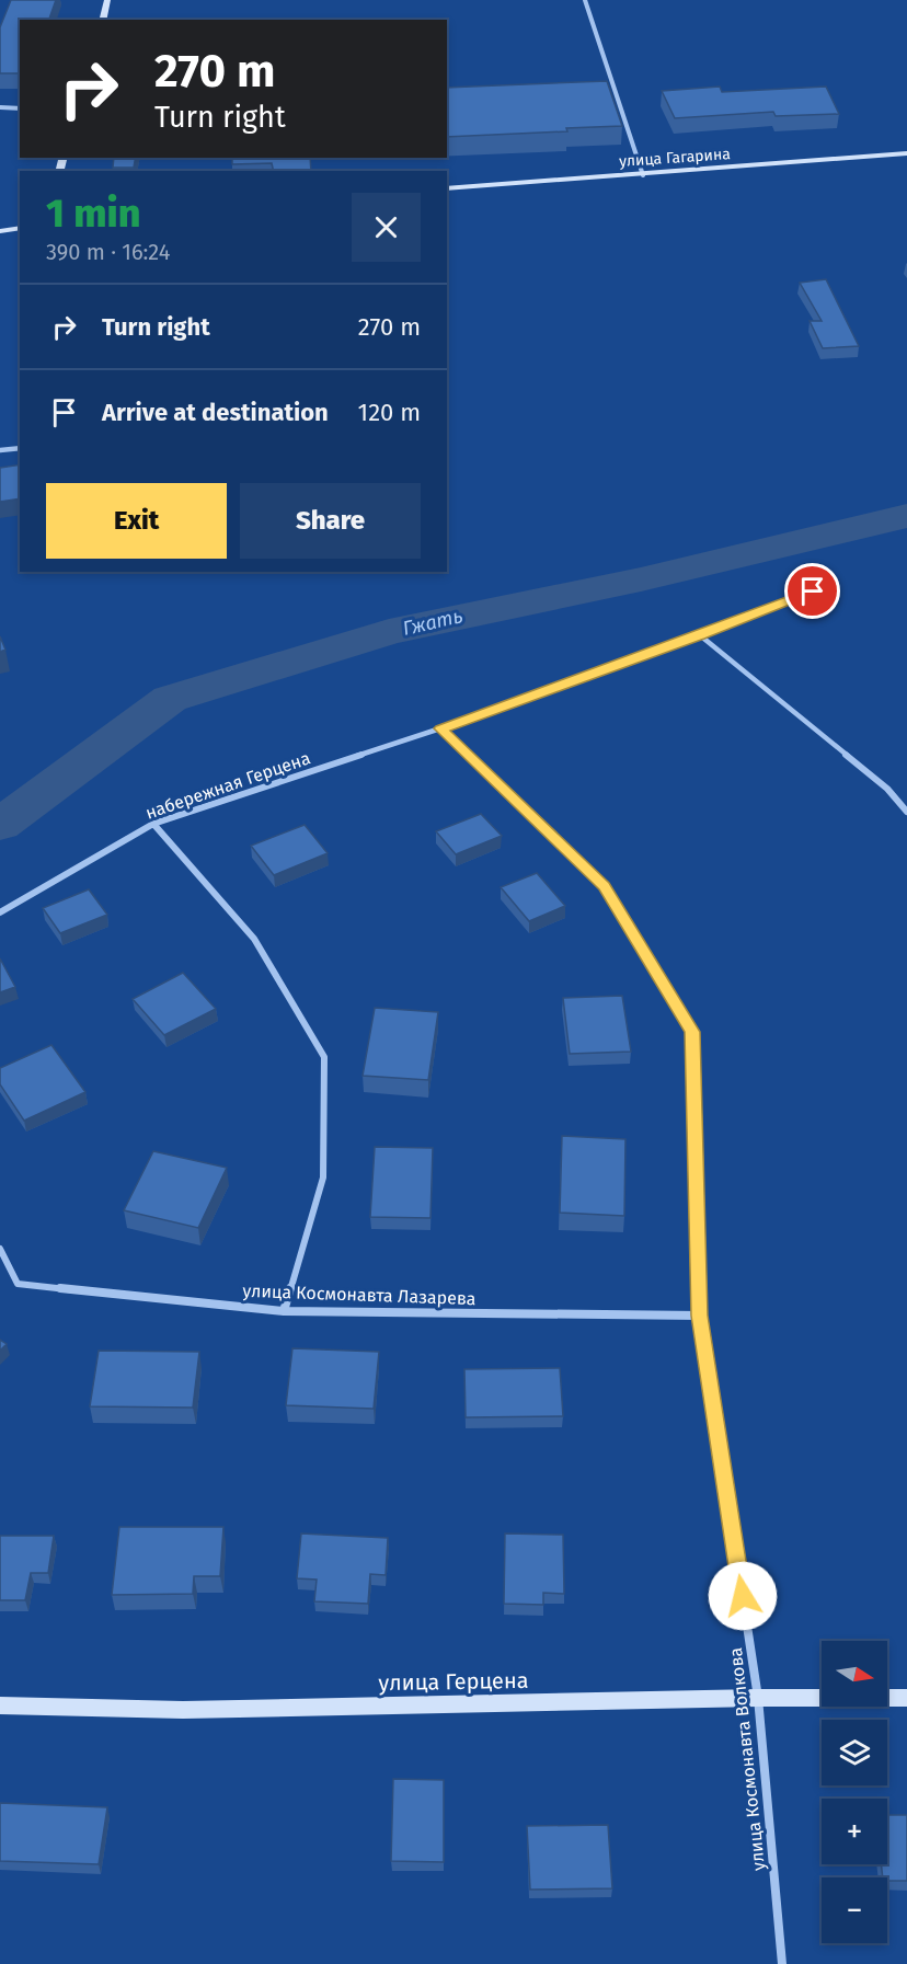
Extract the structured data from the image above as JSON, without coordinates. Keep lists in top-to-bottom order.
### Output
{
  "streets": {
    "main road": ["улица Гагарина", "улица Герцена"],
    "street": ["набережная Герцена", "улица Космонавта Лазарева", "улица Космонавта Волкова"]
  },
  "crossings": [
    ["набережная Герцена", "улица Космонавта Волкова"],
    ["улица Космонавта Лазарева", "улица Космонавта Волкова"],
    ["улица Герцена", "улица Космонавта Волкова"]
  ],
  "water": ["Гжать"],
  "north": "right",
  "page": {
    "turn": ["270 m", "Turn right"],
    "heading": ["1 min", "390 m · 16:24"],
    "list": [
      {
        "name": "Turn right",
        "value": "270 m"
      },
      {
        "name": "Arrive at destination",
        "value": "120 m"
      }
    ],
    "buttons": ["Exit", "Share"],
    "map_buttons": ["+", "−"]
  }
}
